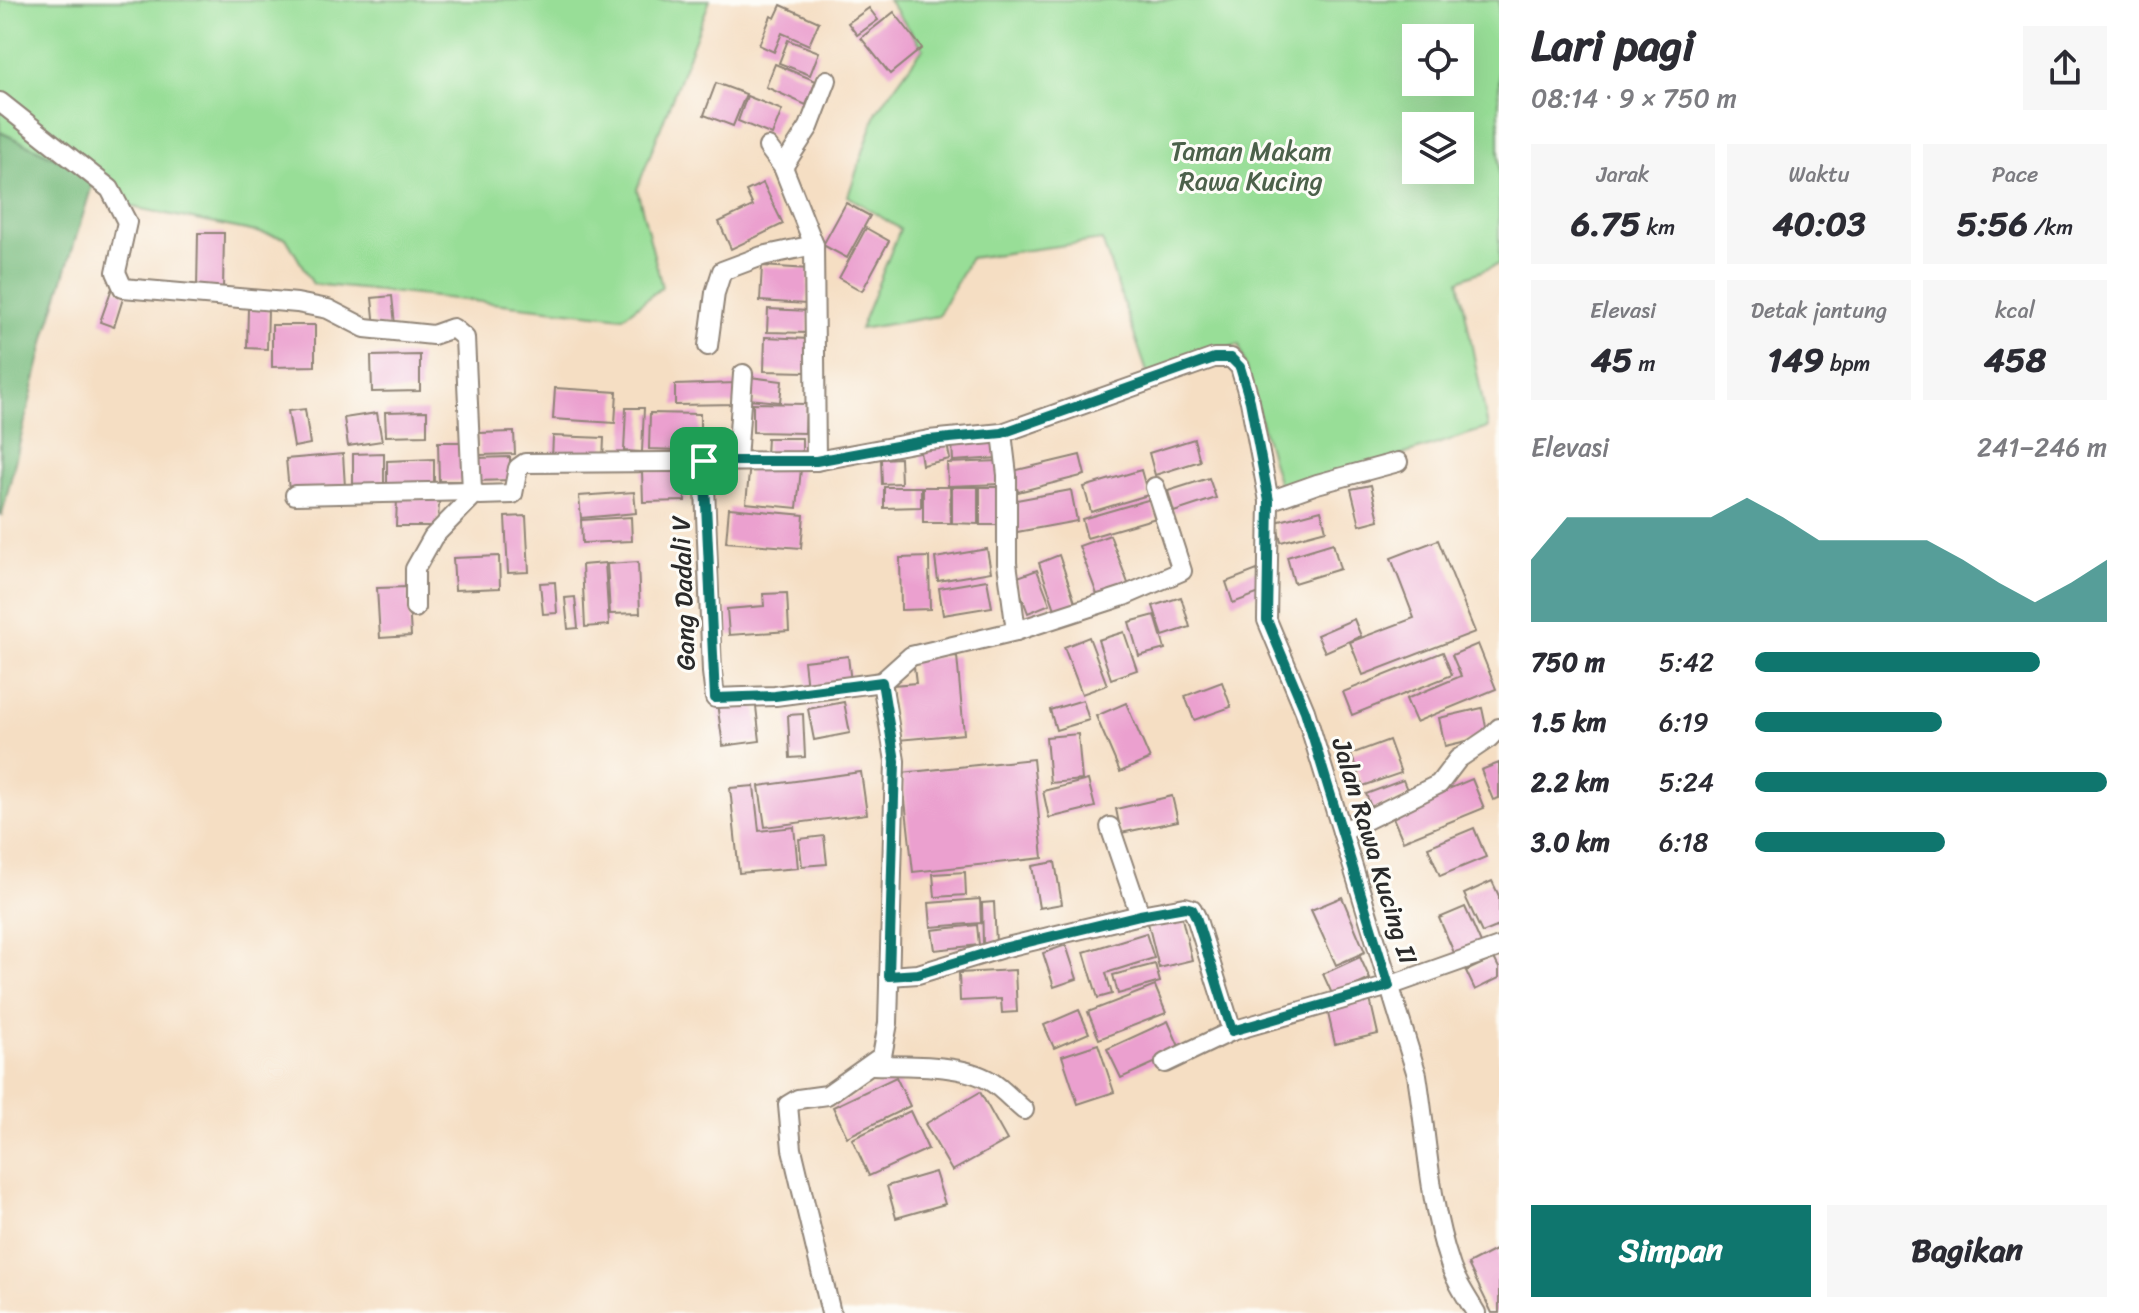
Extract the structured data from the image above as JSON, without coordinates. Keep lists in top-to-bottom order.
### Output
{
  "streets": {
    "street": ["Gang Dadali V", "Jalan Rawa Kucing II"]
  },
  "parks": ["Taman Makam Rawa Kucing"],
  "page": {
    "heading": ["Lari pagi", "08:14 · 9 × 750 m"],
    "stats": [
      ["Jarak", "6.75 km"],
      ["Waktu", "40:03"],
      ["Pace", "5:56 /km"],
      ["Elevasi", "45 m"],
      ["Detak jantung", "149 bpm"],
      ["kcal", "458"]
    ],
    "chart": ["Elevasi", "241–246 m"],
    "list": [
      {
        "name": "750 m",
        "note": "5:42"
      },
      {
        "name": "1.5 km",
        "note": "6:19"
      },
      {
        "name": "2.2 km",
        "note": "5:24"
      },
      {
        "name": "3.0 km",
        "note": "6:18"
      }
    ],
    "buttons": ["Simpan", "Bagikan"]
  }
}
